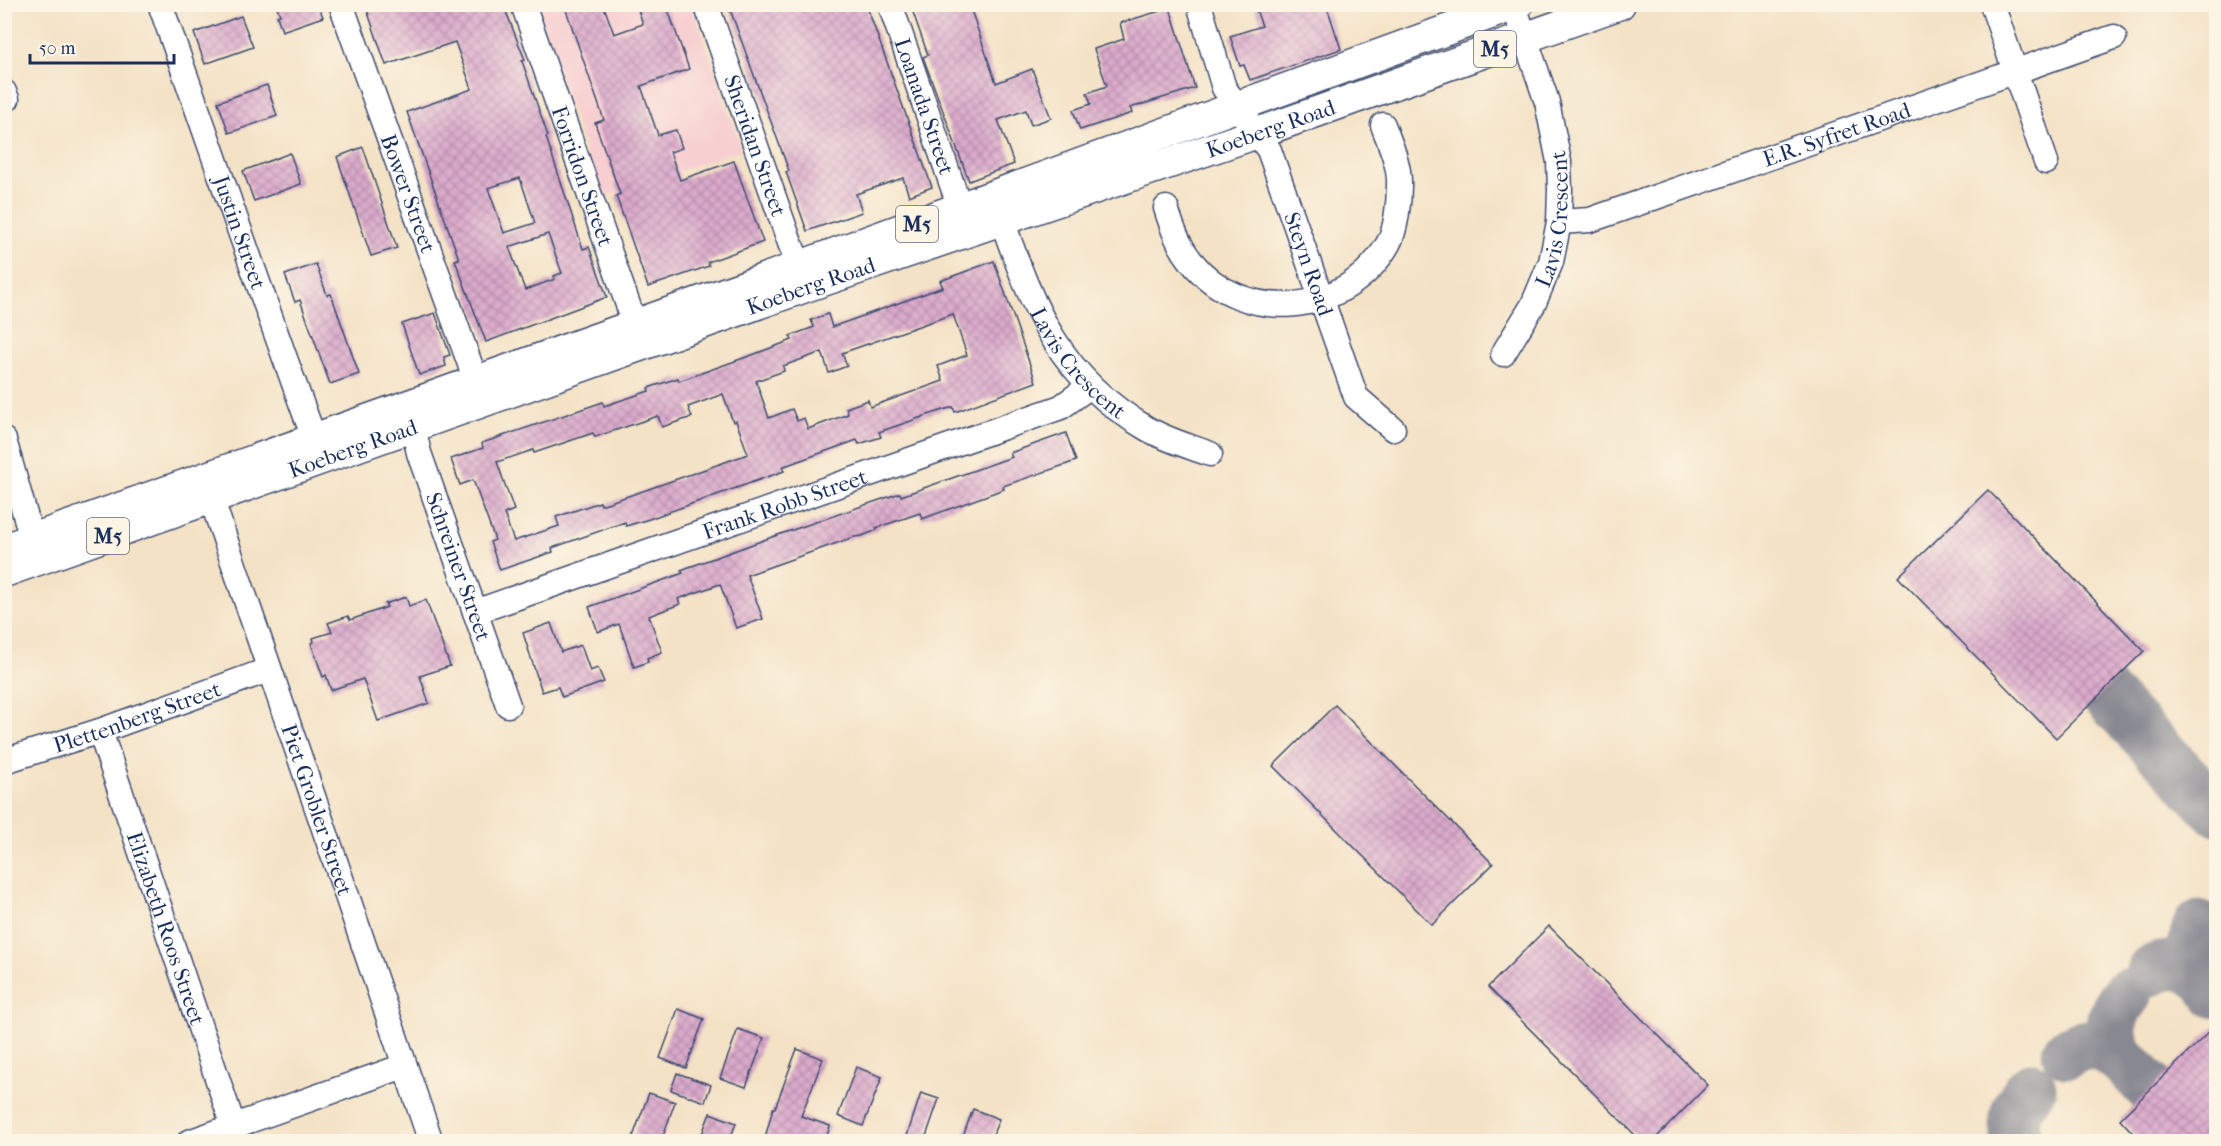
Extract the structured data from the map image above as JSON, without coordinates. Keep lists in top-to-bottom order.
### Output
{
  "streets": {
    "main road": ["M5", "Koeberg Road"],
    "street": [
      "Loanada Street",
      "E.R. Syfret Road",
      "Sheridan Street",
      "Forridon Street",
      "Bower Street",
      "Lavis Crescent",
      "Justin Street",
      "Steyn Road",
      "Frank Robb Street",
      "Schreiner Street",
      "Plettenberg Street",
      "Piet Grobler Street",
      "Elizabeth Roos Street"
    ]
  },
  "crossings": [
    ["Loanada Street", "Koeberg Road"],
    ["Koeberg Road", "Sheridan Street"],
    ["Koeberg Road", "Forridon Street"],
    ["Koeberg Road", "Bower Street"],
    ["Koeberg Road", "Lavis Crescent"],
    ["Koeberg Road", "Justin Street"],
    ["Koeberg Road", "Steyn Road"],
    ["Koeberg Road", "Schreiner Street"],
    ["Koeberg Road", "Piet Grobler Street"],
    ["E.R. Syfret Road", "Lavis Crescent"],
    ["Lavis Crescent", "Frank Robb Street"],
    ["Frank Robb Street", "Schreiner Street"],
    ["Plettenberg Street", "Piet Grobler Street"],
    ["Plettenberg Street", "Elizabeth Roos Street"]
  ],
  "scale_bar": "50 m"
}
